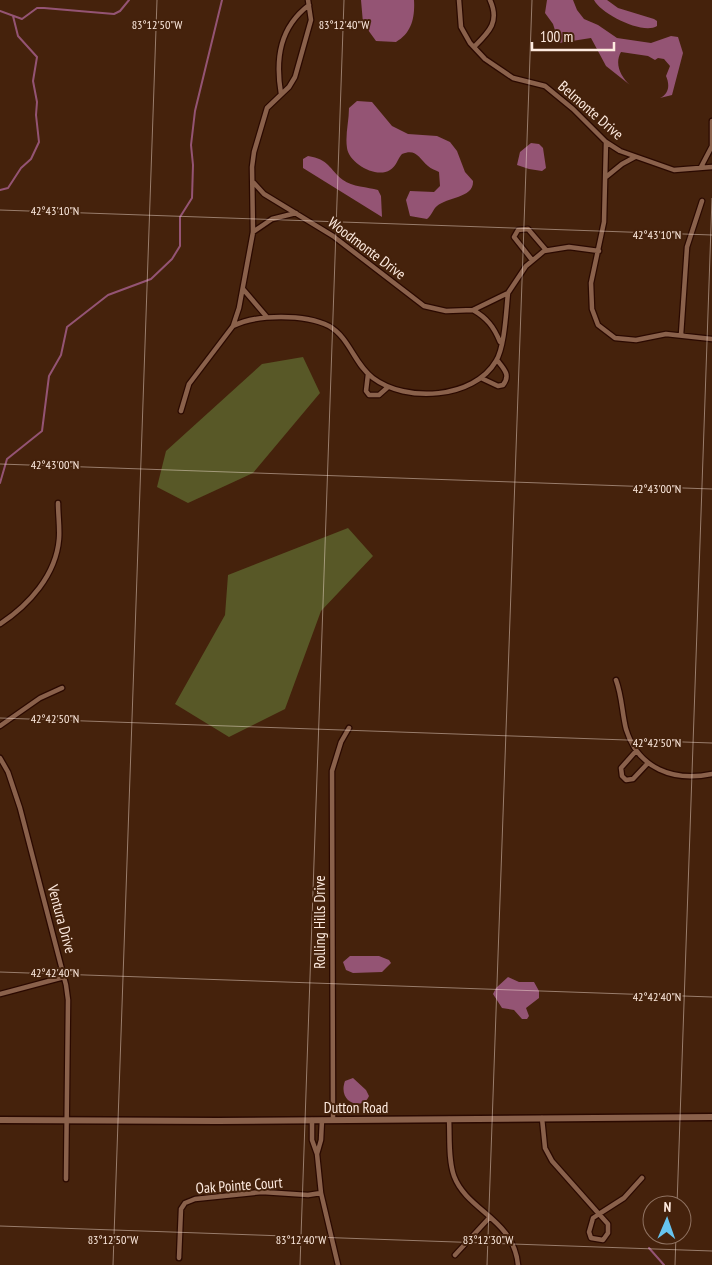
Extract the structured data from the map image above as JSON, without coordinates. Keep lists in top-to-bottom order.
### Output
{
  "streets": {
    "street": [
      "Belmonte Drive",
      "Woodmonte Drive",
      "Ventura Drive",
      "Rolling Hills Drive",
      "Dutton Road",
      "Oak Pointe Court"
    ]
  },
  "crossings": [
    ["Ventura Drive", "Dutton Road"],
    ["Rolling Hills Drive", "Dutton Road"]
  ],
  "scale_bar": "100 m",
  "north": "top",
  "coordinates": [
    "83°12'50\"W",
    "83°12'40\"W",
    "42°43'10\"N",
    "42°43'00\"N",
    "42°42'50\"N",
    "42°42'40\"N",
    "83°12'30\"W"
  ]
}
